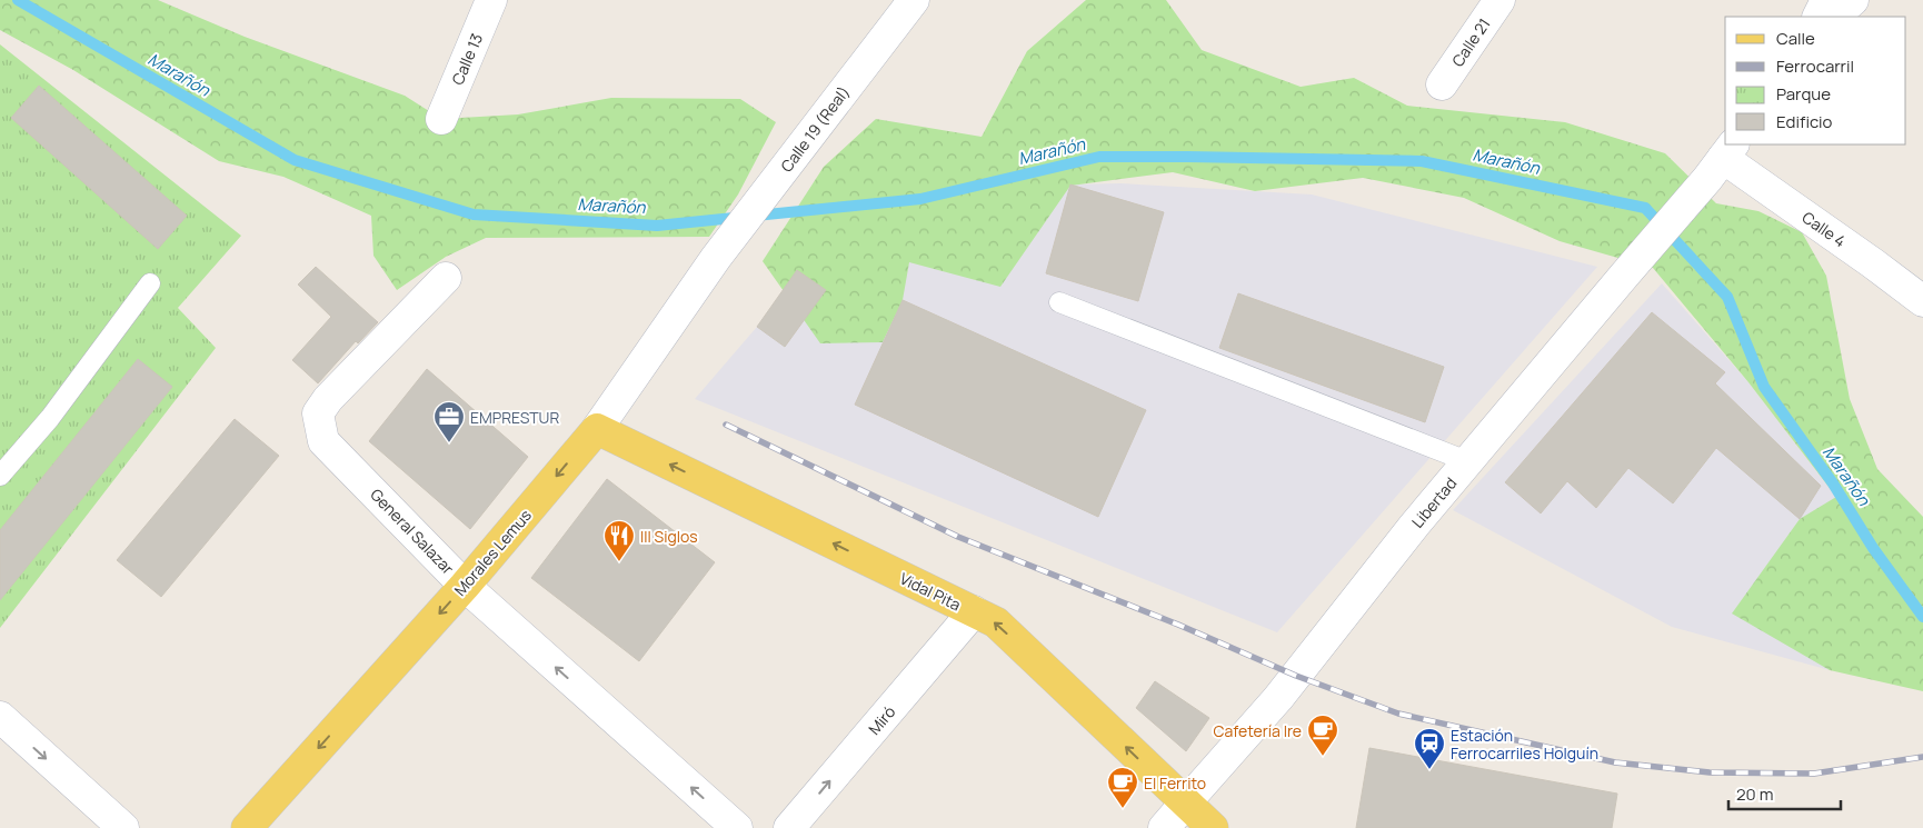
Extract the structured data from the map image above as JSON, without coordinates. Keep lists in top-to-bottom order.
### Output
{
  "streets": {
    "main road": ["Morales Lemus", "Vidal Pita"],
    "street": [
      "Calle 21",
      "Calle 13",
      "Calle 19 (Real)",
      "Calle 4",
      "Libertad",
      "General Salazar",
      "Miró"
    ]
  },
  "crossings": [
    ["Calle 19 (Real)", "Morales Lemus"],
    ["Calle 4", "Libertad"],
    ["Libertad", "Vidal Pita"],
    ["General Salazar", "Morales Lemus"],
    ["Morales Lemus", "Vidal Pita"],
    ["Vidal Pita", "Miró"]
  ],
  "one_way": [
    "General Salazar",
    "Morales Lemus",
    "Vidal Pita",
    "Miró"
  ],
  "water": ["Marañón"],
  "places": {
    "office": ["EMPRESTUR"],
    "restaurant": ["III Siglos"],
    "cafe": ["Cafetería Ire", "El Ferrito"],
    "station": ["Estación Ferrocarriles Holguín"]
  },
  "legend": [
    "Calle",
    "Ferrocarril",
    "Parque",
    "Edificio"
  ],
  "scale_bar": "20 m"
}
